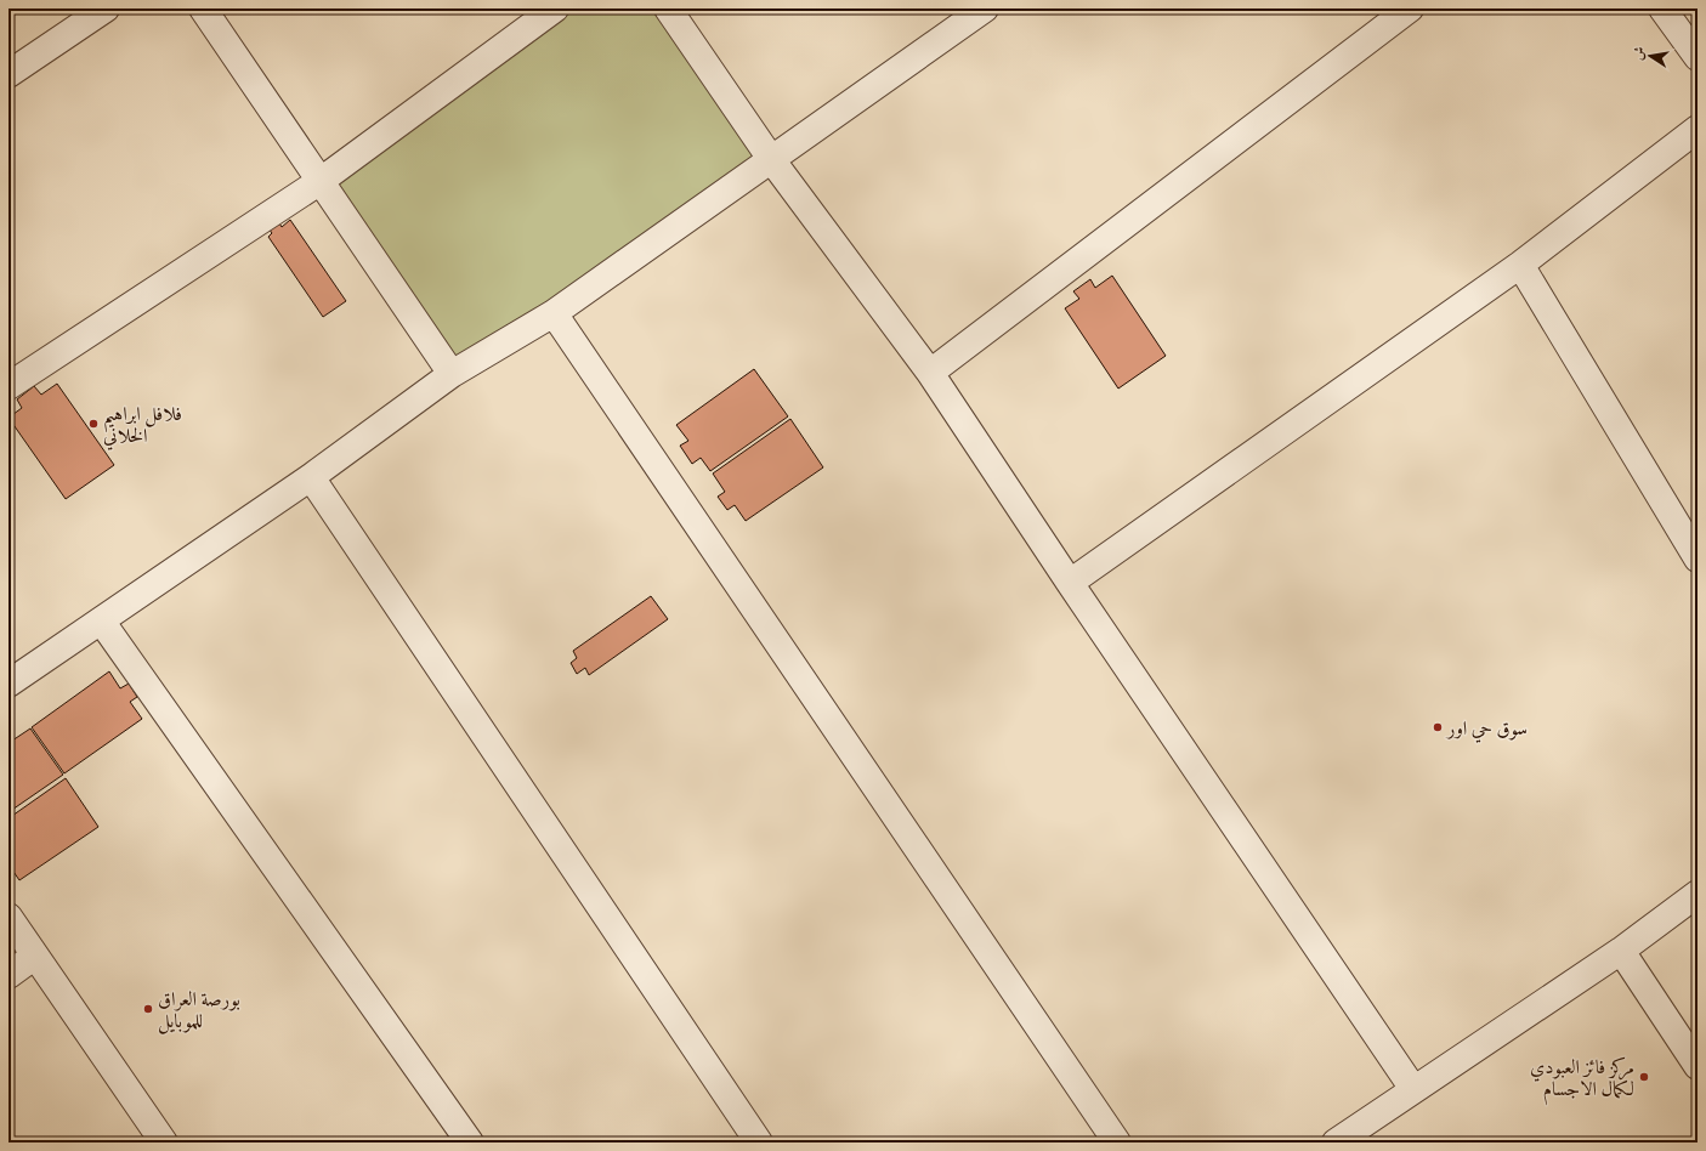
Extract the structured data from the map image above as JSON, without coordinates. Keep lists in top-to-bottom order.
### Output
{
  "places": [
    "فلافل ابراهيم الخلاني",
    "سوق حي اور",
    "بورصة العراق للموبايل",
    "مركز فائز العبودي لكمال الاجسام"
  ],
  "north": "left"
}
